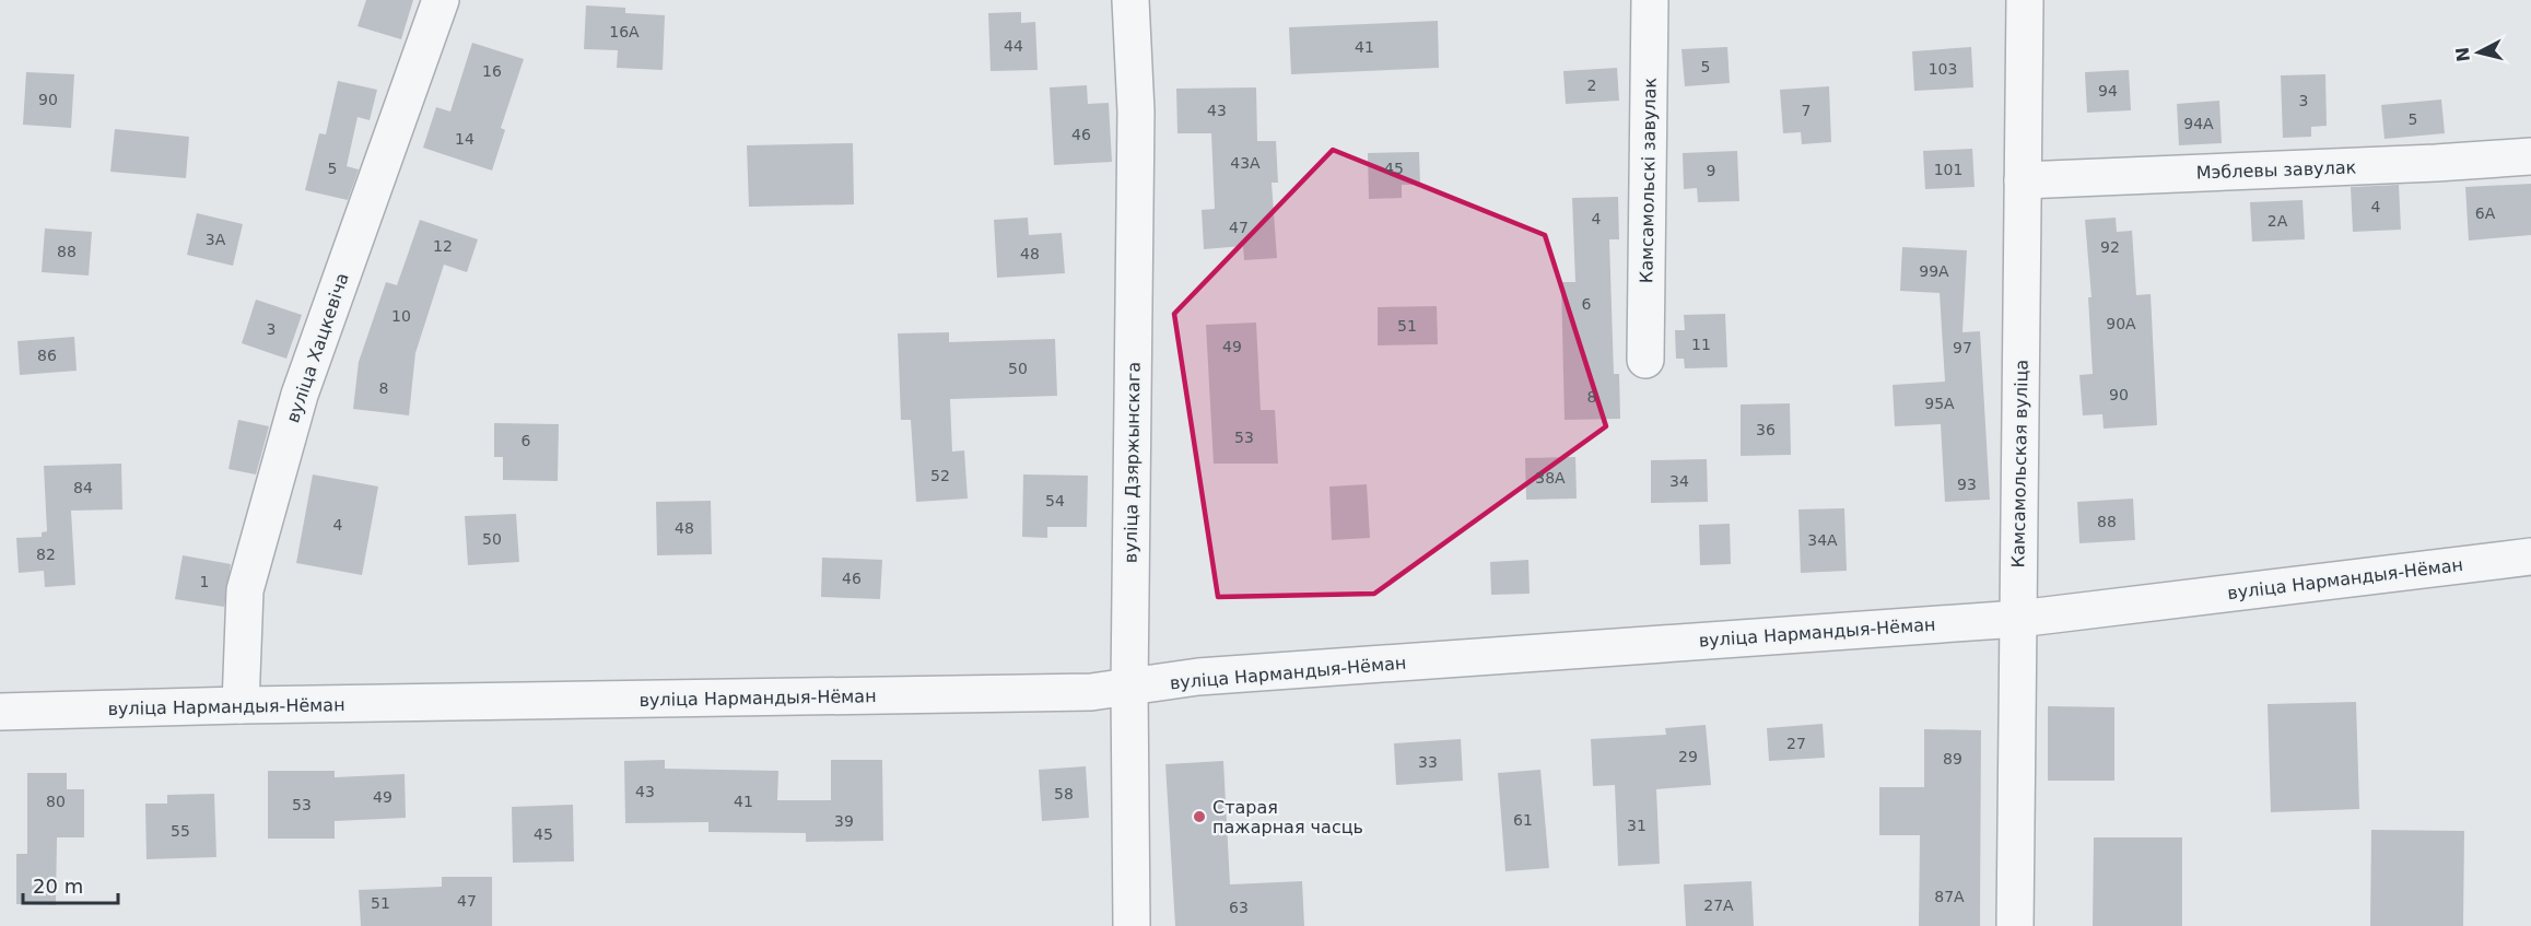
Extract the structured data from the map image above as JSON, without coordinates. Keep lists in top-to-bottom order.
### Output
{
  "streets": {
    "street": [
      "Мэблевы завулак",
      "Камсамольскі завулак",
      "вуліца Хацкевіча",
      "вуліца Дзяржынскага",
      "Камсамольская вуліца",
      "вуліца Нармандыя-Нёман"
    ]
  },
  "crossings": [
    ["Мэблевы завулак", "Камсамольская вуліца"],
    ["вуліца Хацкевіча", "вуліца Нармандыя-Нёман"],
    ["вуліца Дзяржынскага", "вуліца Нармандыя-Нёман"],
    ["Камсамольская вуліца", "вуліца Нармандыя-Нёман"]
  ],
  "places": ["Старая пажарная часць"],
  "house_numbers": [
    "16А",
    "44",
    "41",
    "5",
    "103",
    "16",
    "2",
    "94",
    "90",
    "3",
    "43",
    "7",
    "5",
    "94А",
    "46",
    "14",
    "43А",
    "5",
    "45",
    "101",
    "9",
    "4",
    "6А",
    "4",
    "2А",
    "47",
    "3А",
    "12",
    "92",
    "88",
    "48",
    "99А",
    "6",
    "10",
    "90А",
    "51",
    "3",
    "11",
    "49",
    "97",
    "86",
    "50",
    "8",
    "90",
    "8",
    "95А",
    "36",
    "53",
    "6",
    "52",
    "38А",
    "34",
    "93",
    "84",
    "54",
    "88",
    "4",
    "48",
    "50",
    "34А",
    "82",
    "46",
    "1",
    "27",
    "29",
    "89",
    "33",
    "43",
    "58",
    "49",
    "80",
    "41",
    "53",
    "61",
    "39",
    "31",
    "55",
    "45",
    "87А",
    "47",
    "51",
    "27А",
    "63"
  ],
  "scale_bar": "20 m",
  "north": "left"
}
